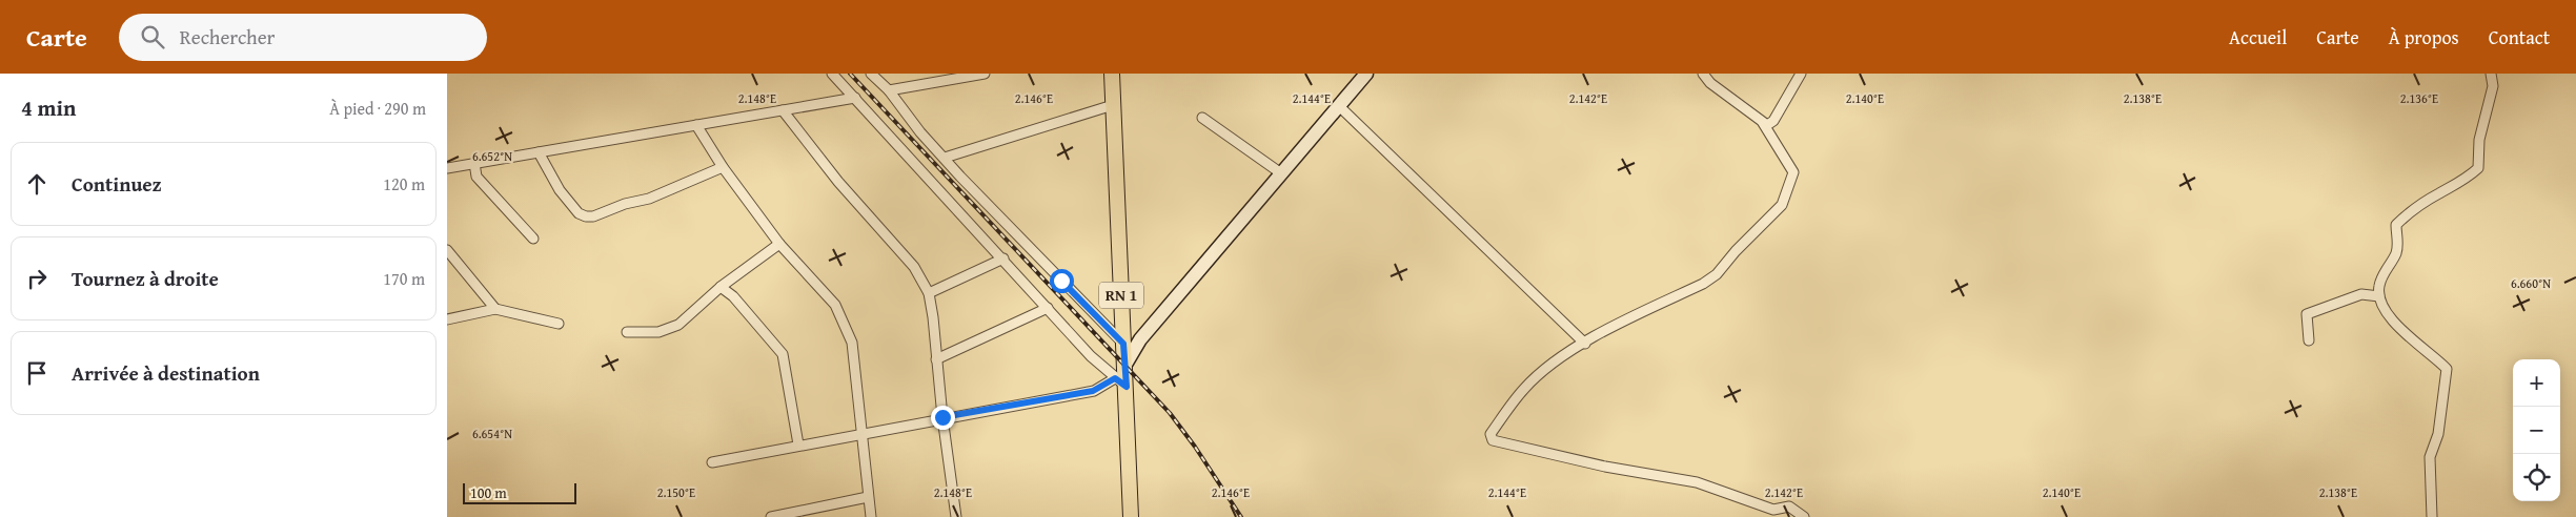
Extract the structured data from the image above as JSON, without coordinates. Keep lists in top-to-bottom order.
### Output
{
  "streets": {
    "main road": ["RN 1"]
  },
  "scale_bar": "100 m",
  "page": {
    "header": "Carte",
    "search": "Rechercher",
    "nav": [
      "Accueil",
      "Carte",
      "À propos",
      "Contact"
    ],
    "heading": ["4 min", "À pied · 290 m"],
    "list": [
      ["Continuez", "120 m"],
      ["Tournez à droite", "170 m"],
      "Arrivée à destination"
    ],
    "map_buttons": ["+", "−"],
    "scale": "100 m"
  },
  "coordinates": [
    "2.148°E",
    "2.146°E",
    "2.144°E",
    "2.142°E",
    "2.140°E",
    "2.138°E",
    "2.136°E",
    "6.652°N",
    "6.660°N",
    "6.654°N",
    "2.150°E"
  ]
}
